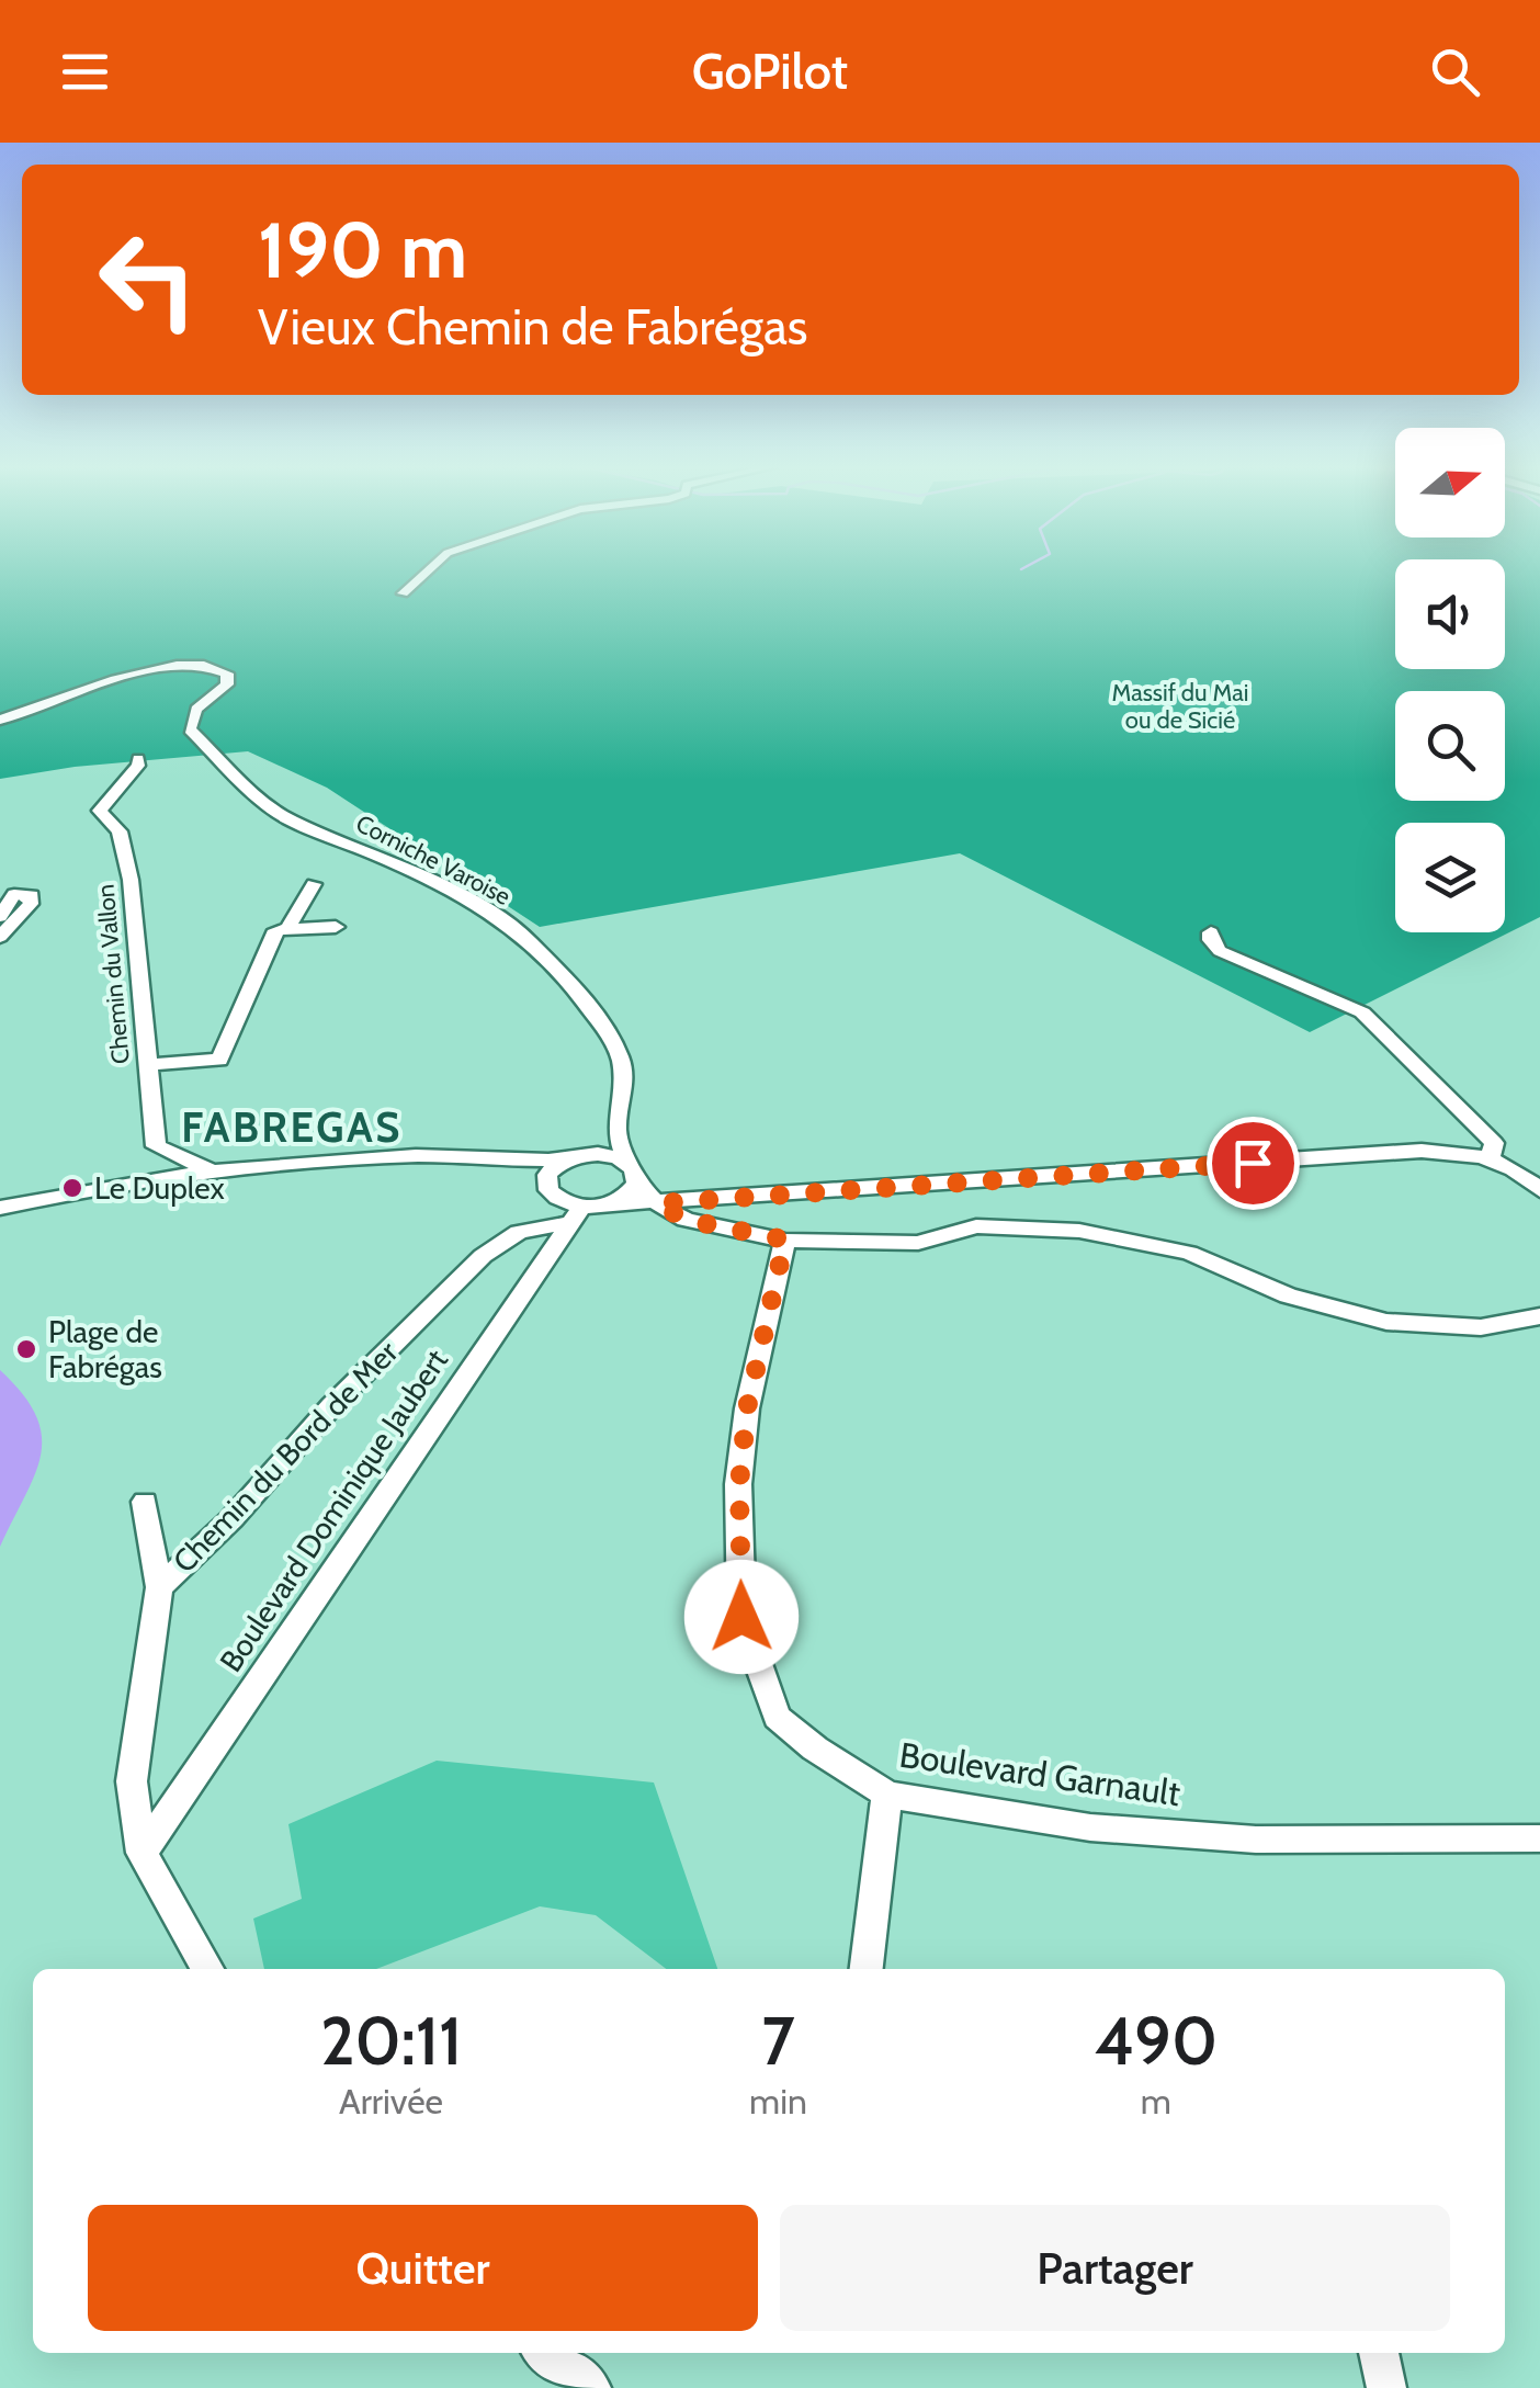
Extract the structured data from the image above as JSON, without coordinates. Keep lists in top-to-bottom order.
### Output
{
  "streets": {
    "street": [
      "Corniche Varoise",
      "Chemin du Vallon",
      "Chemin du Bord de Mer",
      "Boulevard Dominique Jaubert",
      "Boulevard Garnault"
    ]
  },
  "crossings": [
    ["Corniche Varoise", "Chemin du Bord de Mer"],
    ["Corniche Varoise", "Boulevard Dominique Jaubert"],
    ["Chemin du Bord de Mer", "Boulevard Dominique Jaubert"]
  ],
  "districts": ["FABREGAS"],
  "parks": ["Massif du Mai ou de Sicié"],
  "places": ["Le Duplex", "Plage de Fabrégas"],
  "north": "right",
  "page": {
    "header": "GoPilot",
    "turn": ["190 m", "Vieux Chemin de Fabrégas"],
    "eta": [
      "20:11",
      "Arrivée",
      "7",
      "min",
      "490",
      "m"
    ],
    "buttons": ["Quitter", "Partager"]
  }
}
